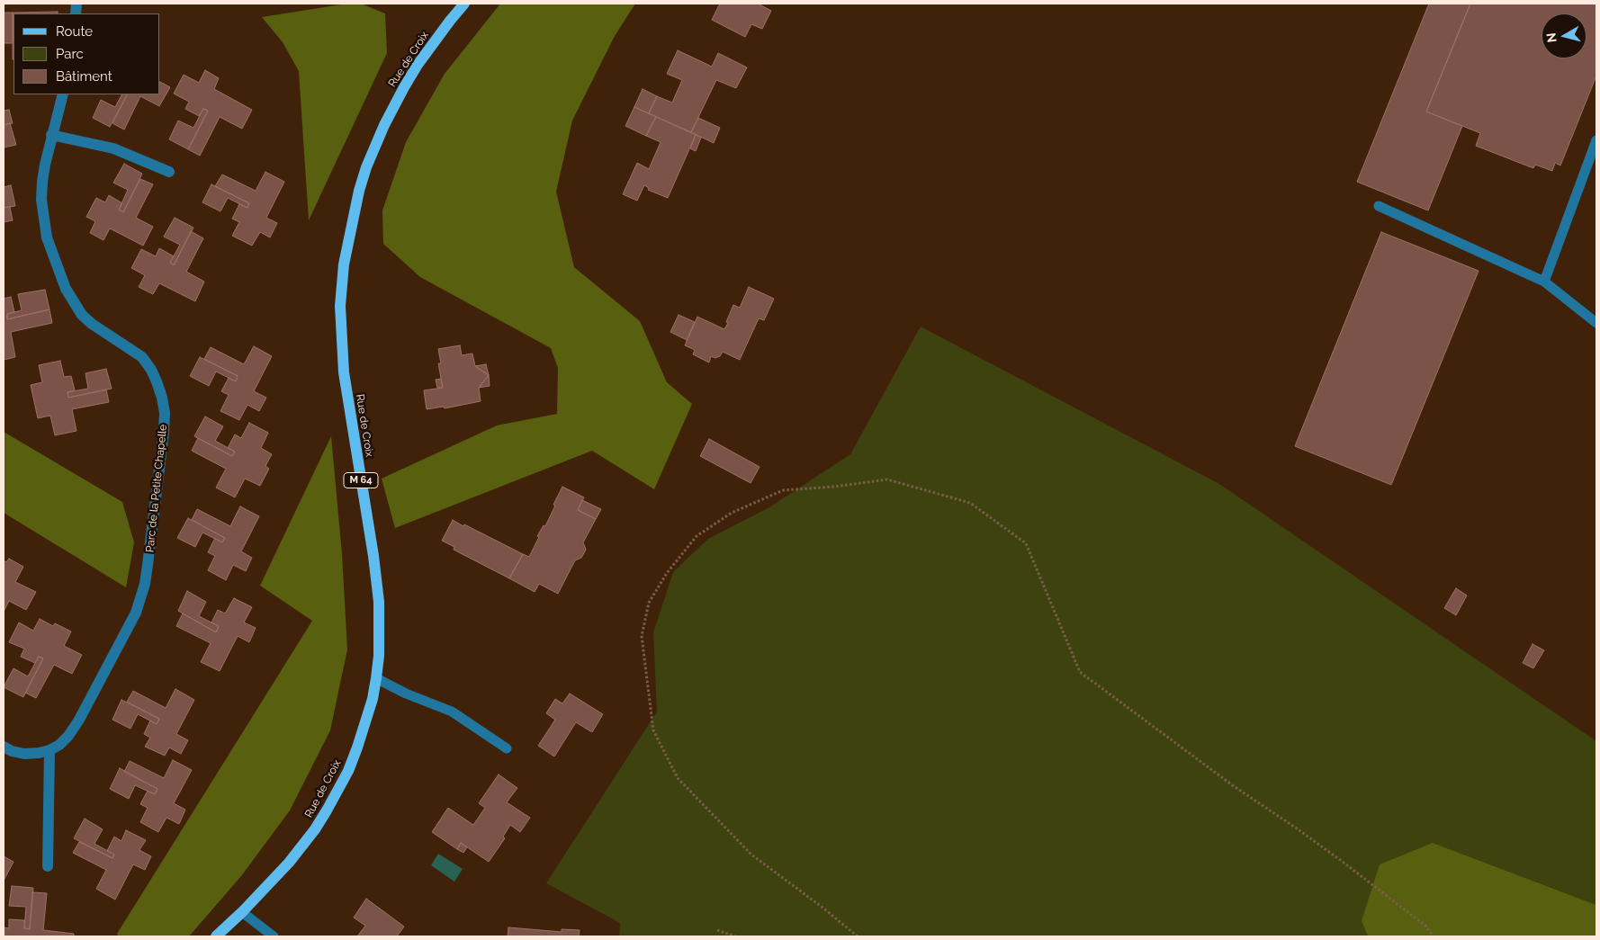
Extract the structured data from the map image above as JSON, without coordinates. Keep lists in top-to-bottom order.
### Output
{
  "streets": {
    "main road": ["Rue de Croix", "M 64"],
    "street": ["Parc de la Petite Chapelle"]
  },
  "legend": ["Route", "Parc", "Bâtiment"],
  "north": "left"
}
